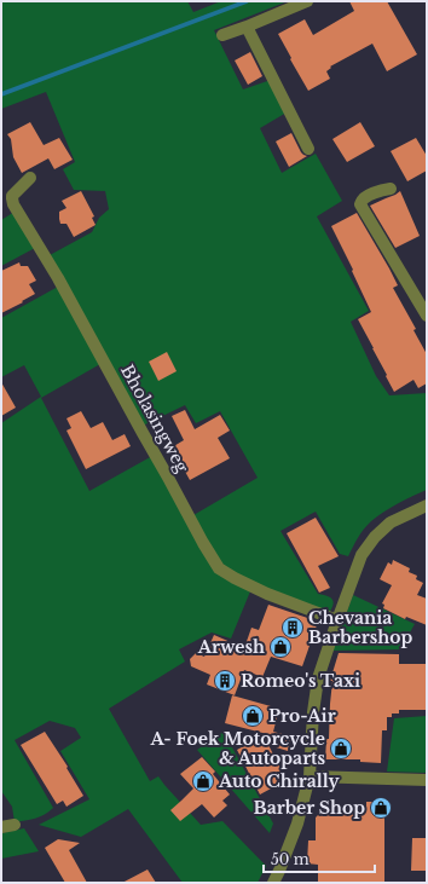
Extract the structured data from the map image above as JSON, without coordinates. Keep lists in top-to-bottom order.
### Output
{
  "streets": {
    "street": ["Bholasingweg"]
  },
  "places": {
    "building": ["Chevania Barbershop", "Romeo's Taxi"],
    "shop": [
      "Arwesh",
      "Pro-Air",
      "A- Foek Motorcycle & Autoparts",
      "Auto Chirally",
      "Barber Shop"
    ]
  },
  "scale_bar": "50 m"
}
